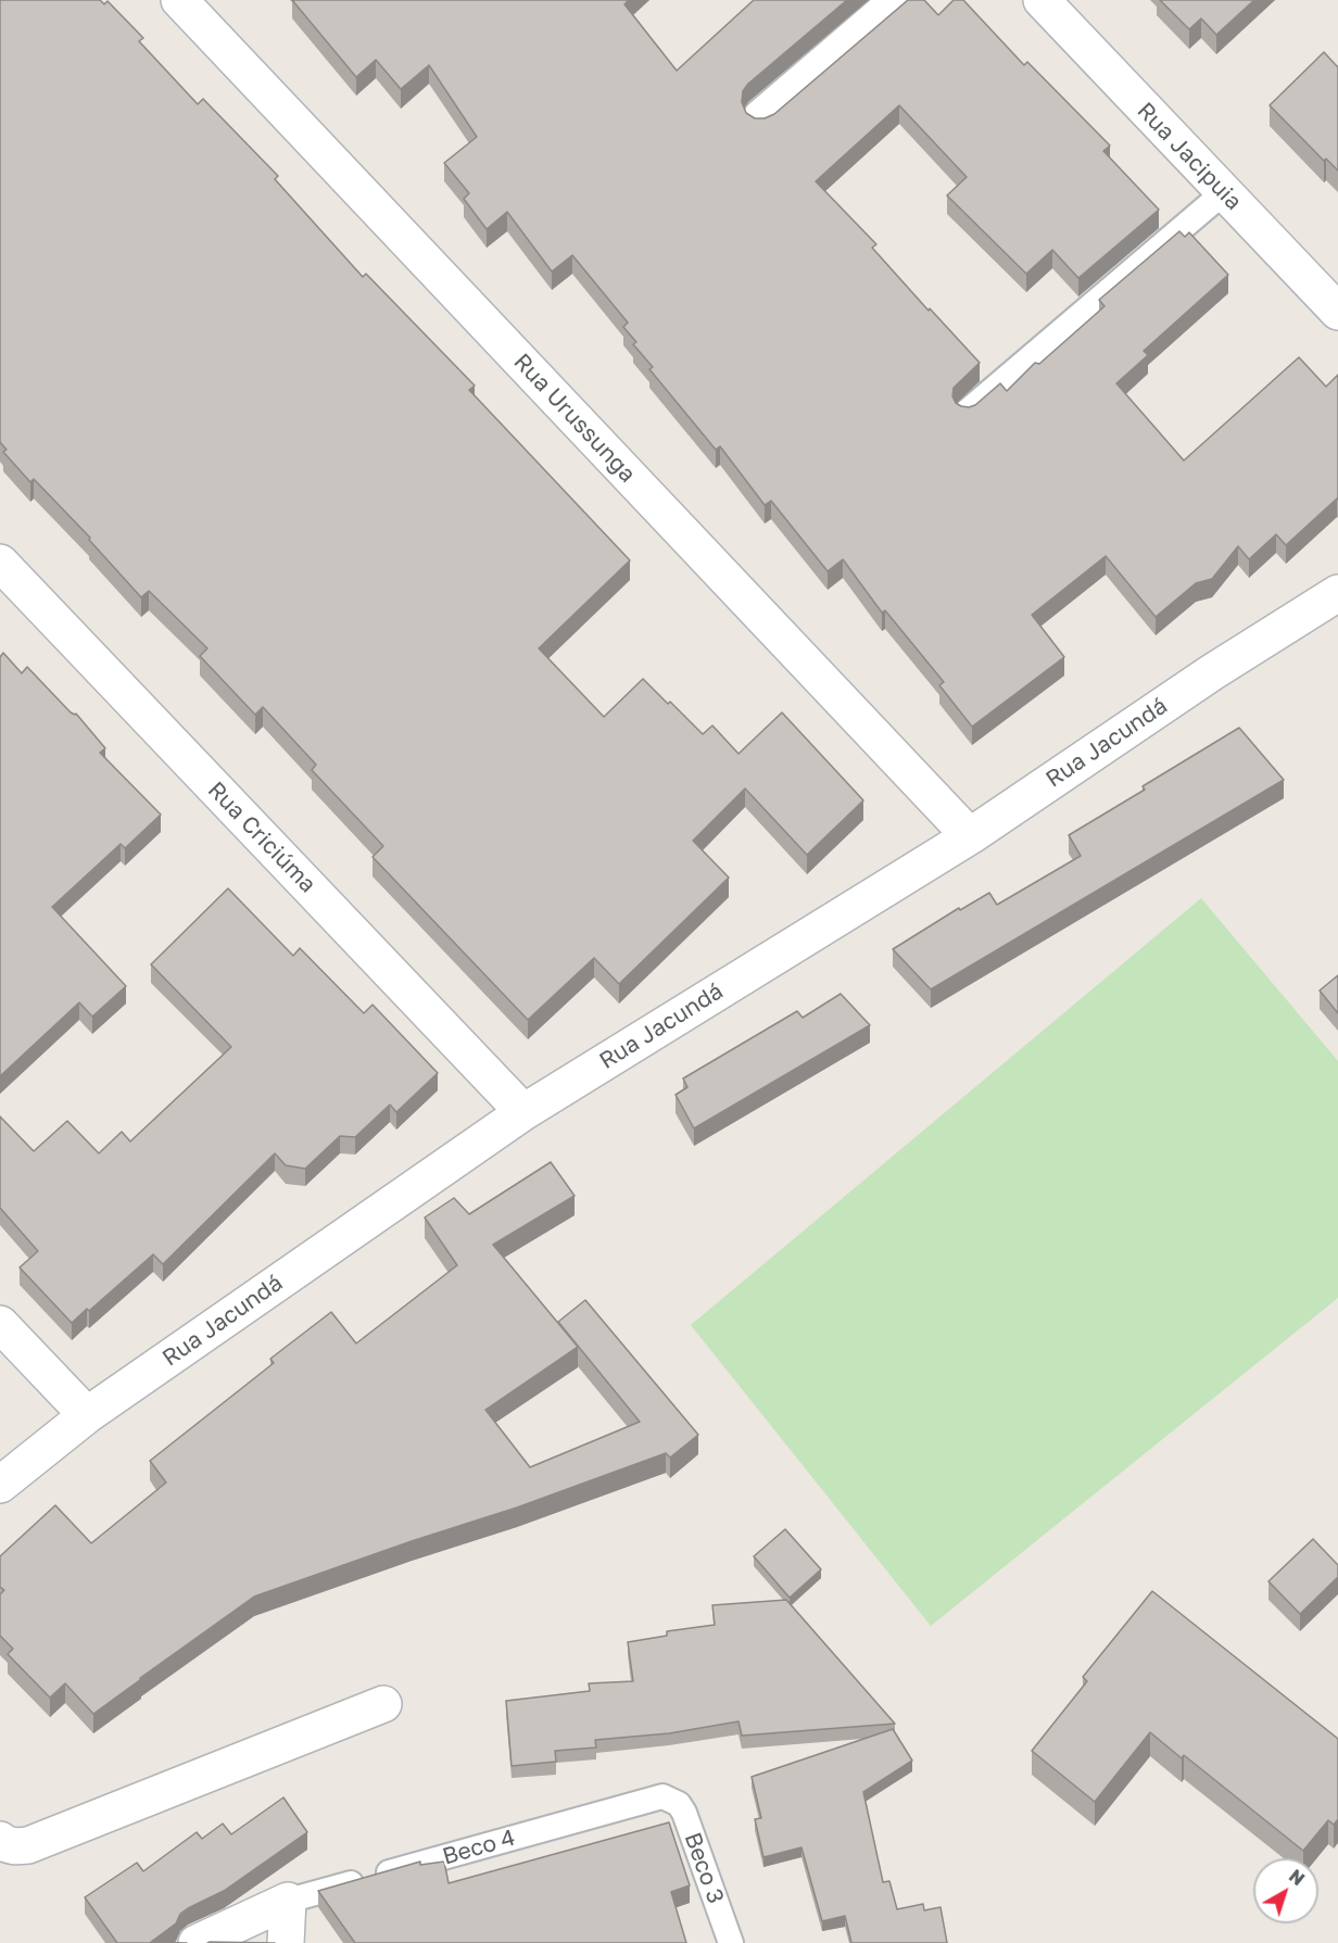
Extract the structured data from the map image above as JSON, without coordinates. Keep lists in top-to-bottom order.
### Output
{
  "streets": {
    "street": [
      "Rua Jacipuia",
      "Rua Urussunga",
      "Rua Jacundá",
      "Rua Criciúma"
    ],
    "lane": ["Beco 4", "Beco 3"]
  },
  "crossings": [
    ["Rua Urussunga", "Rua Jacundá"],
    ["Rua Jacundá", "Rua Criciúma"],
    ["Beco 4", "Beco 3"]
  ],
  "north": "top right"
}
